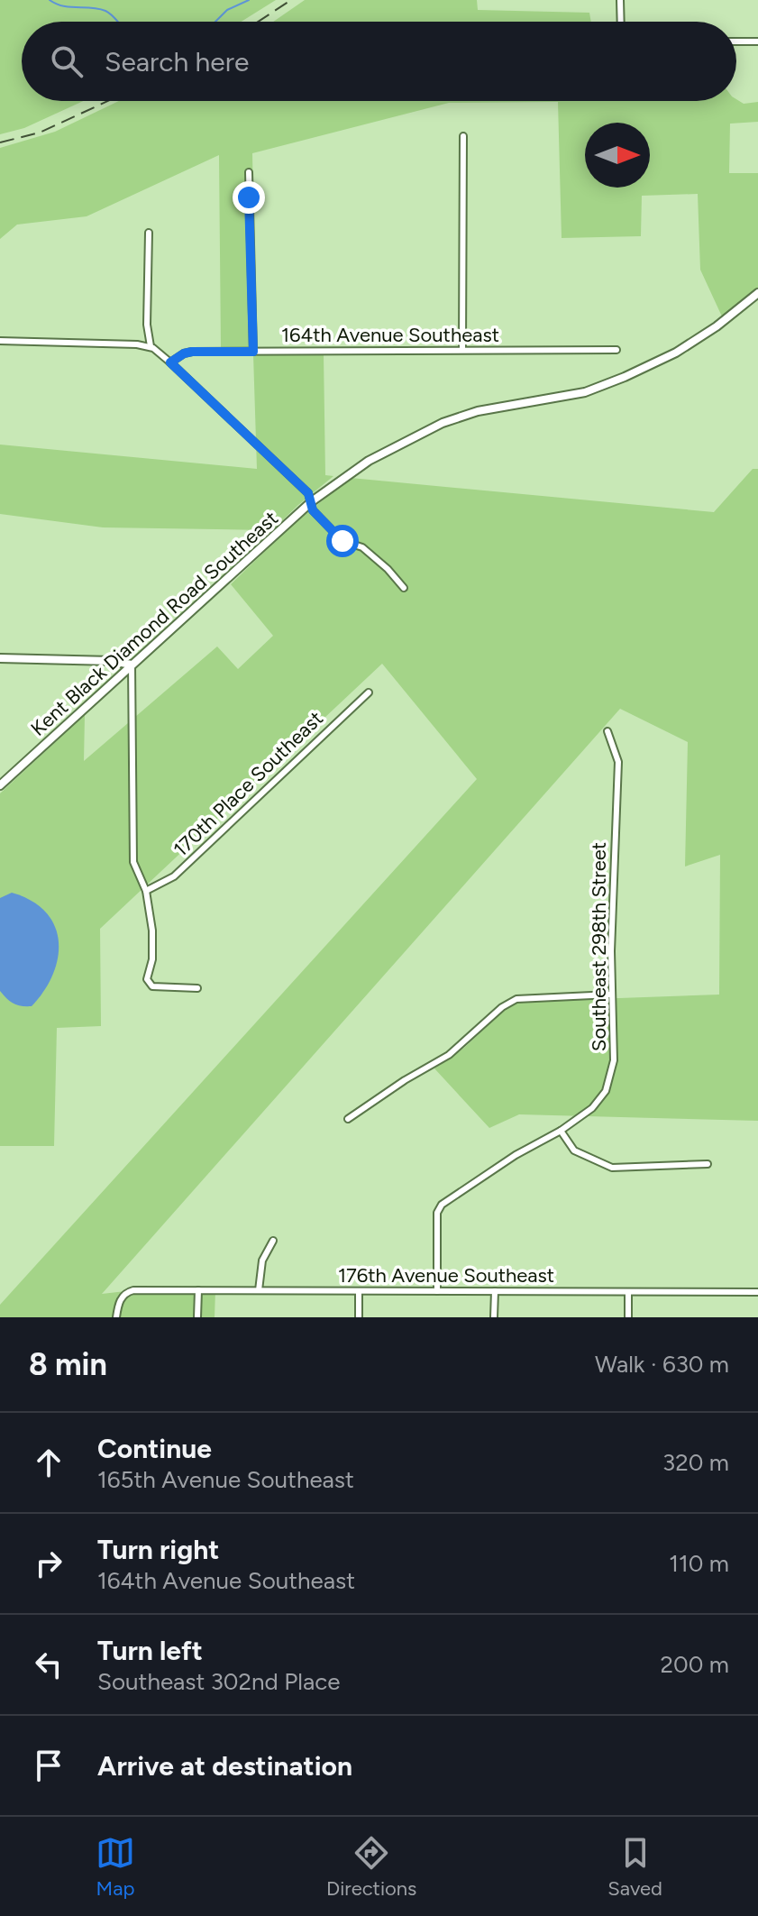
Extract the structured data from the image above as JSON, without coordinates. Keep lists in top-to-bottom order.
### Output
{
  "streets": {
    "street": [
      "164th Avenue Southeast",
      "Kent Black Diamond Road Southeast",
      "170th Place Southeast",
      "Southeast 298th Street",
      "176th Avenue Southeast"
    ]
  },
  "crossings": [
    ["Southeast 298th Street", "176th Avenue Southeast"]
  ],
  "north": "right",
  "page": {
    "search": "Search here",
    "heading": ["8 min", "Walk · 630 m"],
    "list": [
      ["Continue", "165th Avenue Southeast", "320 m"],
      ["Turn right", "164th Avenue Southeast", "110 m"],
      ["Turn left", "Southeast 302nd Place", "200 m"],
      "Arrive at destination"
    ],
    "nav": ["Map", "Directions", "Saved"]
  }
}
